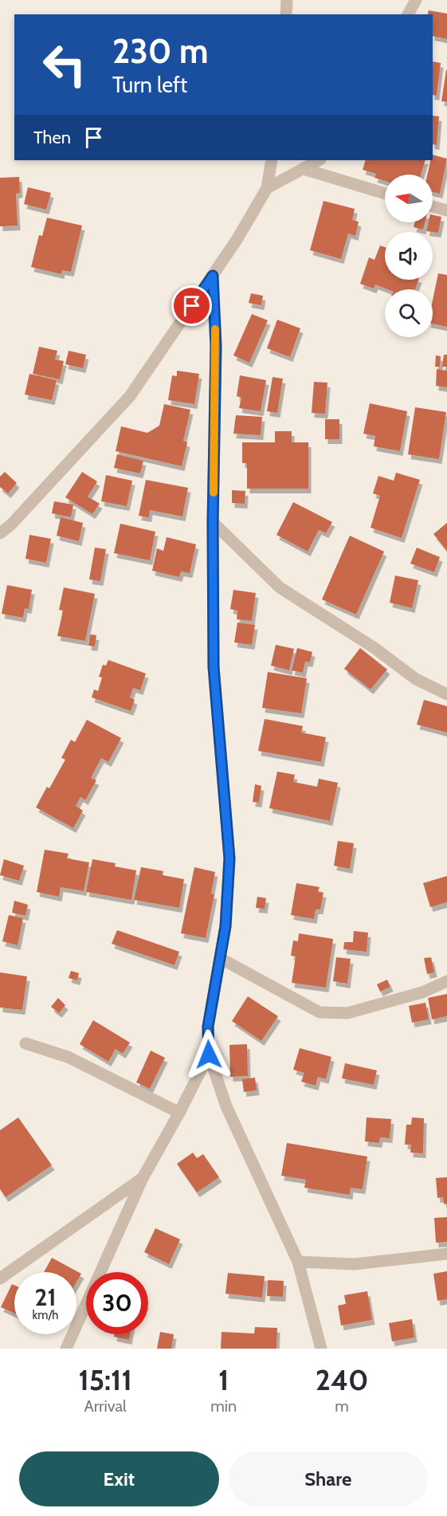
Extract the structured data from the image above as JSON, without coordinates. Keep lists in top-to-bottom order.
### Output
{
  "north": "left",
  "page": {
    "turn": ["230 m", "Turn left"],
    "then": "Then",
    "speed": "21 km/h",
    "limit": "30",
    "eta": [
      "15:11",
      "Arrival",
      "1",
      "min",
      "240",
      "m"
    ],
    "buttons": ["Exit", "Share"]
  }
}
